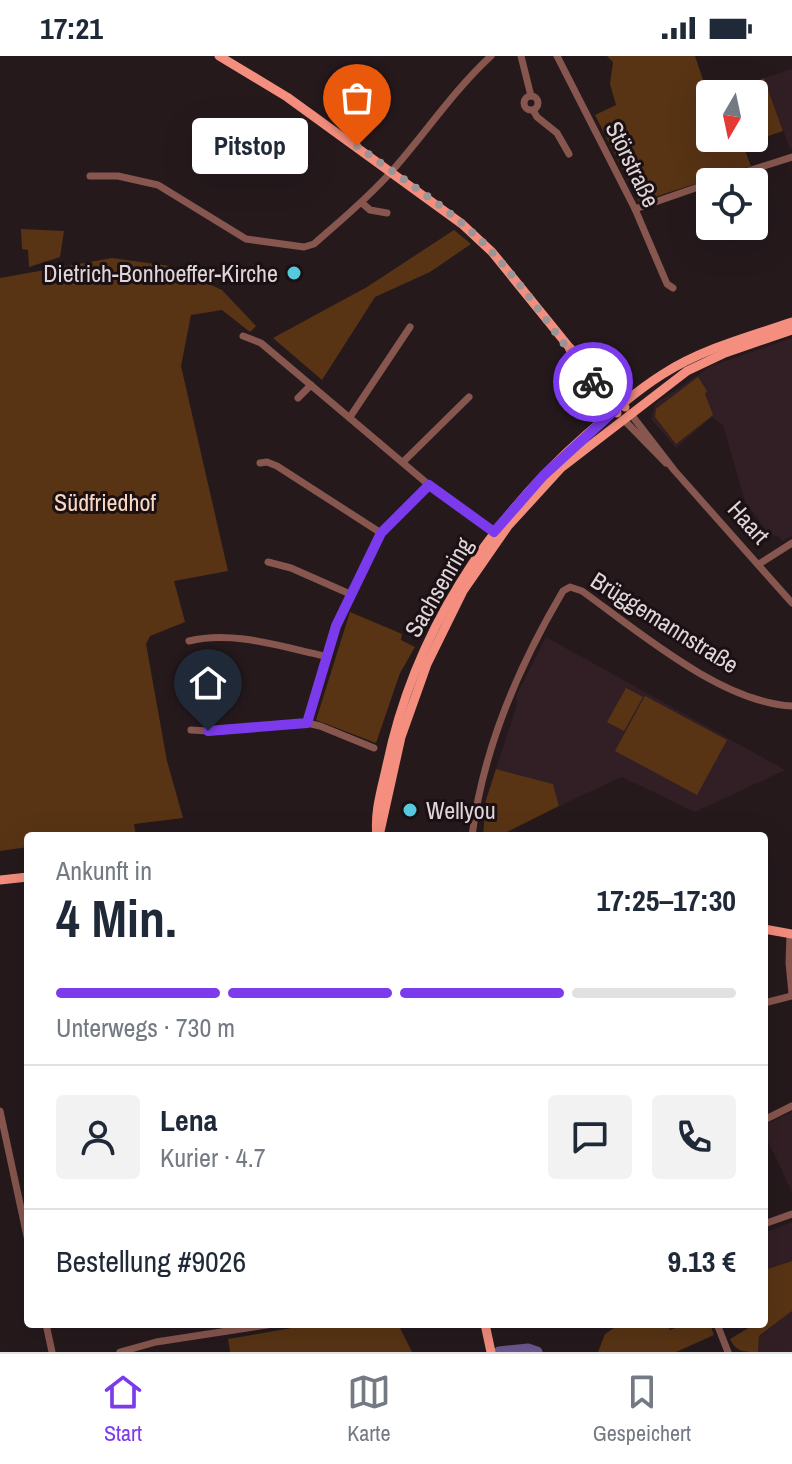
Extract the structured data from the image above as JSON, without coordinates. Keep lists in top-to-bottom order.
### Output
{
  "streets": {
    "main road": ["Haart", "Sachsenring"],
    "street": ["Störstraße", "Brüggemannstraße"]
  },
  "crossings": [
    ["Haart", "Sachsenring"]
  ],
  "parks": ["Südfriedhof"],
  "places": ["Pitstop", "Dietrich-Bonhoeffer-Kirche", "Wellyou"],
  "north": "bottom",
  "page": {
    "status": "17:21",
    "bubble": "Pitstop",
    "heading": ["4 Min.", "Ankunft in", "17:25–17:30"],
    "panel": [
      "Lena",
      "Kurier · 4.7",
      "Bestellung #9026",
      "9.13 €"
    ],
    "bar": "Unterwegs · 730 m",
    "tabs": ["Start", "Karte", "Gespeichert"]
  }
}
